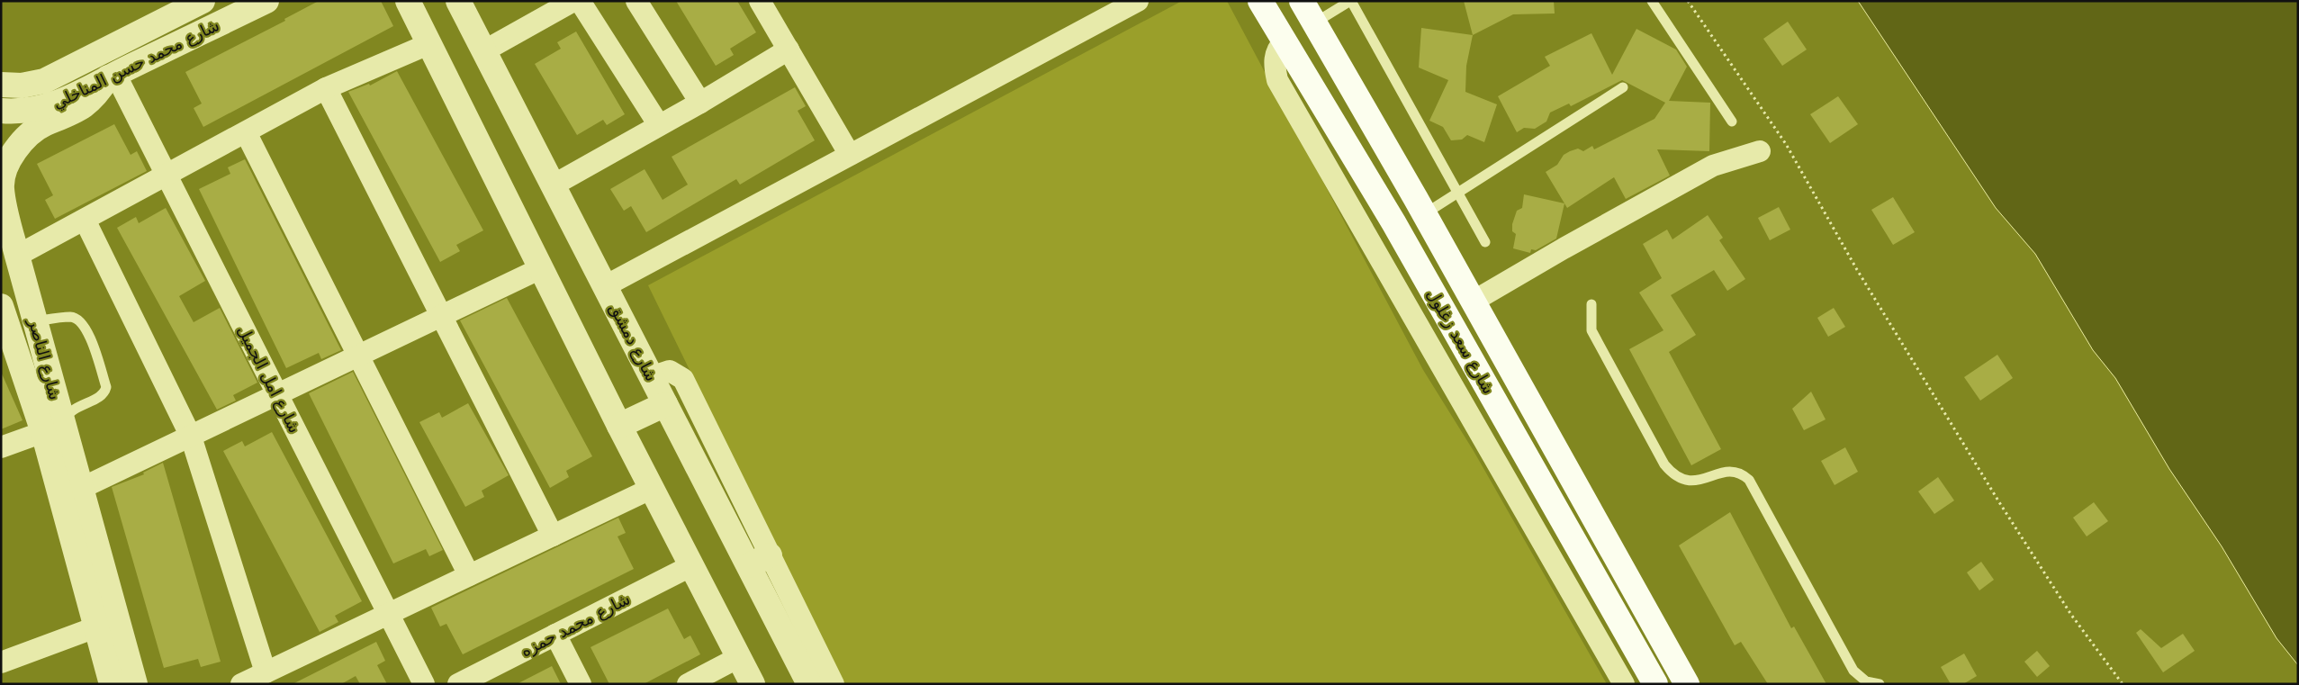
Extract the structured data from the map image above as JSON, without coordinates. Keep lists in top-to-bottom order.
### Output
{
  "streets": {
    "main road": ["شارع سعد زغلول"],
    "street": [
      "شارع محمد حسن المناخلي",
      "شارع دمشق",
      "شارع الناصر",
      "شارع امل الجميل",
      "شارع محمد حمزه"
    ]
  },
  "crossings": [
    ["شارع محمد حسن المناخلي", "شارع الناصر"],
    ["شارع محمد حسن المناخلي", "شارع امل الجميل"],
    ["شارع الناصر", "شارع امل الجميل"]
  ]
}
